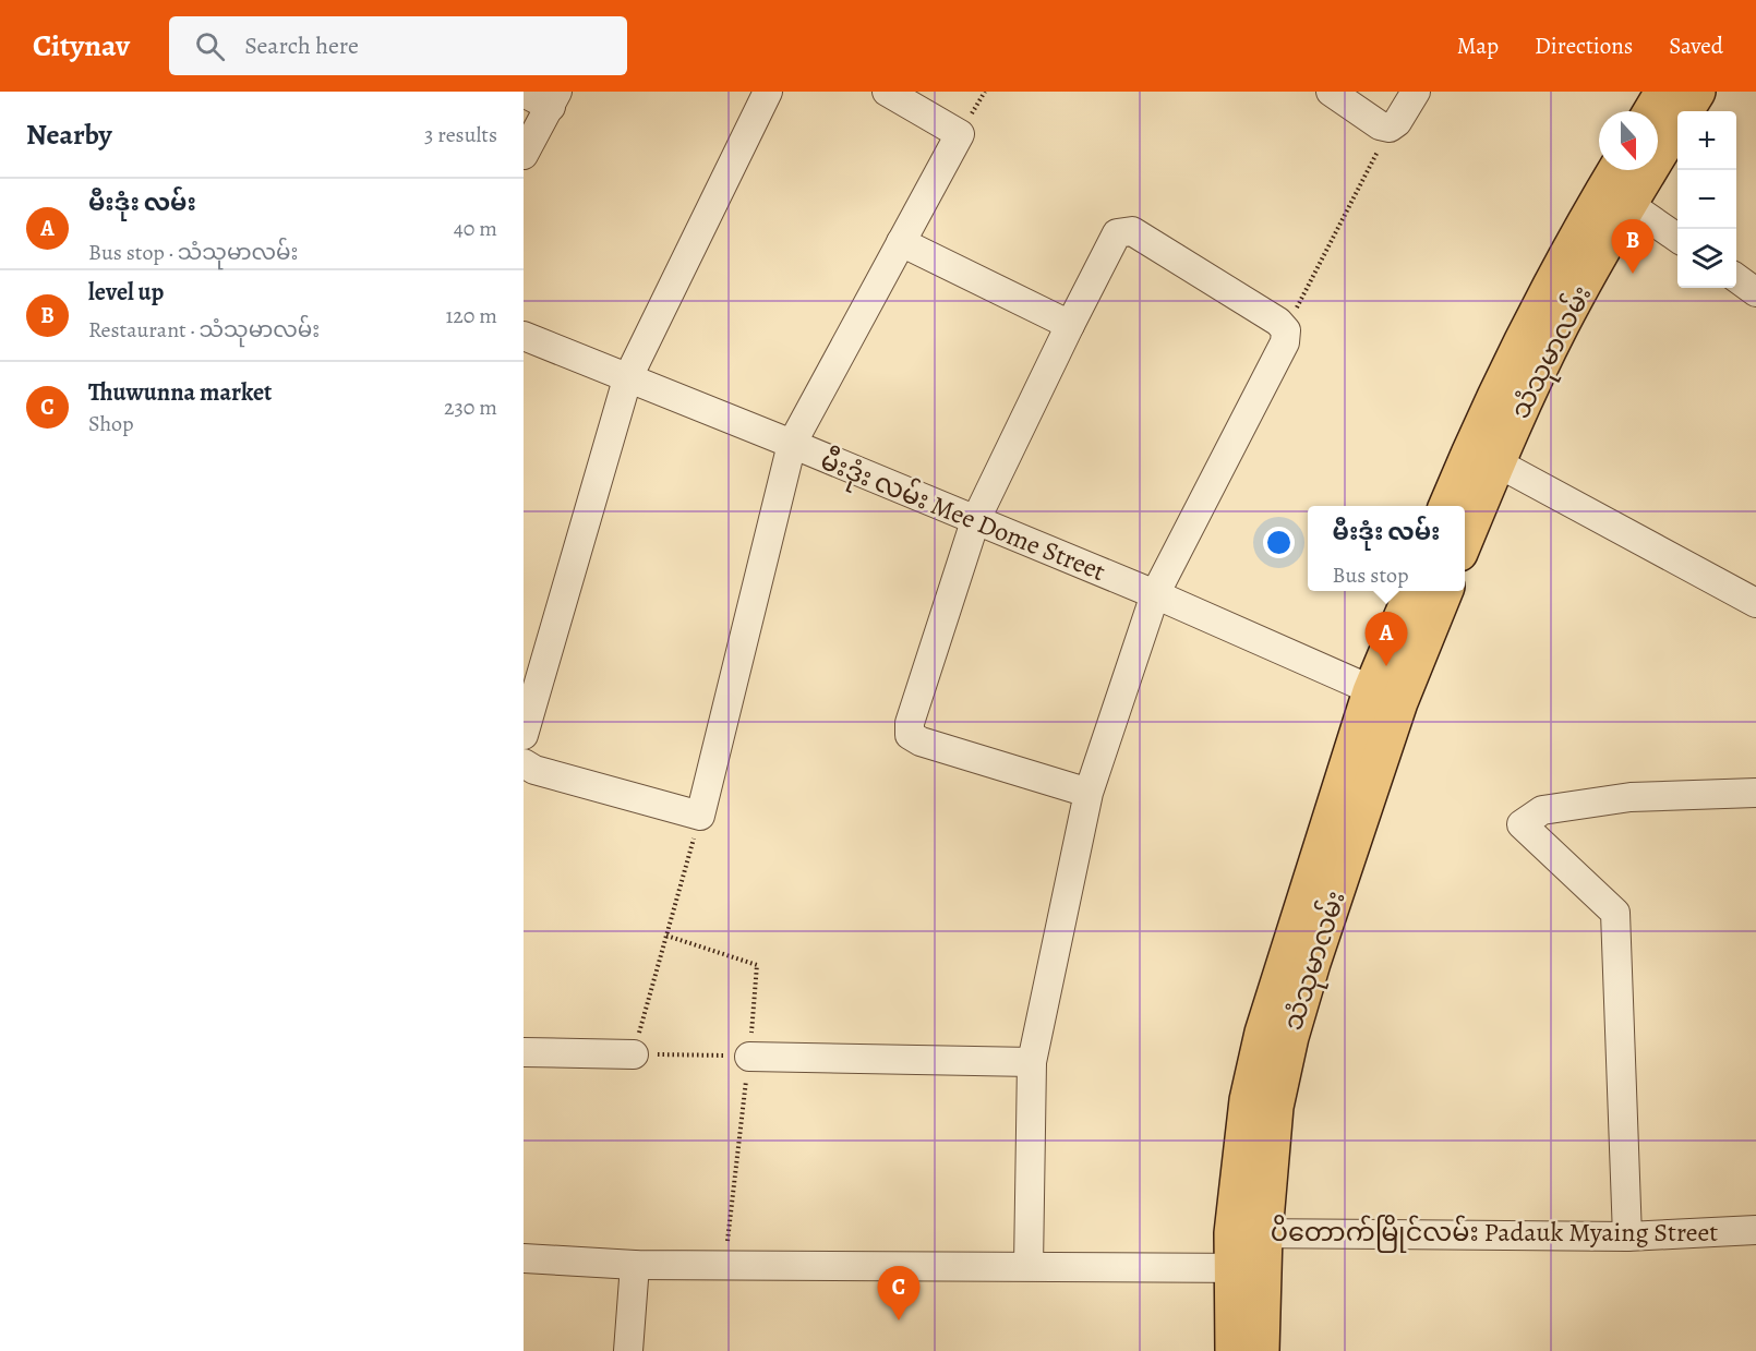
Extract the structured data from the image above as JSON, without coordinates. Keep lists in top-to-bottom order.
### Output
{
  "streets": {
    "main road": ["သံသုမာလမ်း"],
    "street": ["မီးဒုံး လမ်း Mee Dome Street", "ပိတောက်မြိုင်လမ်း Padauk Myaing Street"]
  },
  "crossings": [
    ["သံသုမာလမ်း", "မီးဒုံး လမ်း Mee Dome Street"],
    ["သံသုမာလမ်း", "ပိတောက်မြိုင်လမ်း Padauk Myaing Street"]
  ],
  "north": "bottom",
  "page": {
    "header": "Citynav",
    "search": "Search here",
    "nav": ["Map", "Directions", "Saved"],
    "heading": ["Nearby", "3 results"],
    "map_buttons": ["+", "−"],
    "list": [
      {
        "mark": "A",
        "name": "မီးဒုံး လမ်း",
        "note": "Bus stop · သံသုမာလမ်း",
        "value": "40 m"
      },
      {
        "mark": "B",
        "name": "level up",
        "note": "Restaurant · သံသုမာလမ်း",
        "value": "120 m"
      },
      {
        "mark": "C",
        "name": "Thuwunna market",
        "note": "Shop",
        "value": "230 m"
      }
    ],
    "pins": ["B", "A", "C"],
    "popup": ["မီးဒုံး လမ်း", "Bus stop"]
  }
}
